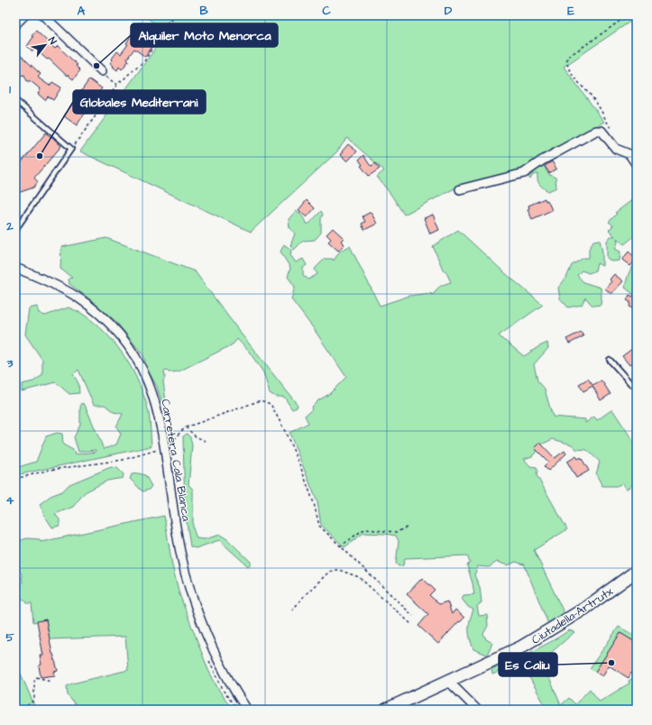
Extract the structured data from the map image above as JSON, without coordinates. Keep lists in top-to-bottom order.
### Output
{
  "streets": {
    "main road": ["Ciutadella-Artrutx"],
    "street": ["Carretera Cala Blanca"]
  },
  "places": ["Alquiler Moto Menorca", "Globales Mediterrani", "Es Caliu"],
  "north": "top right",
  "grid": {
    "columns": [
      "A",
      "B",
      "C",
      "D",
      "E"
    ],
    "rows": [
      "1",
      "2",
      "3",
      "4",
      "5"
    ]
  }
}
